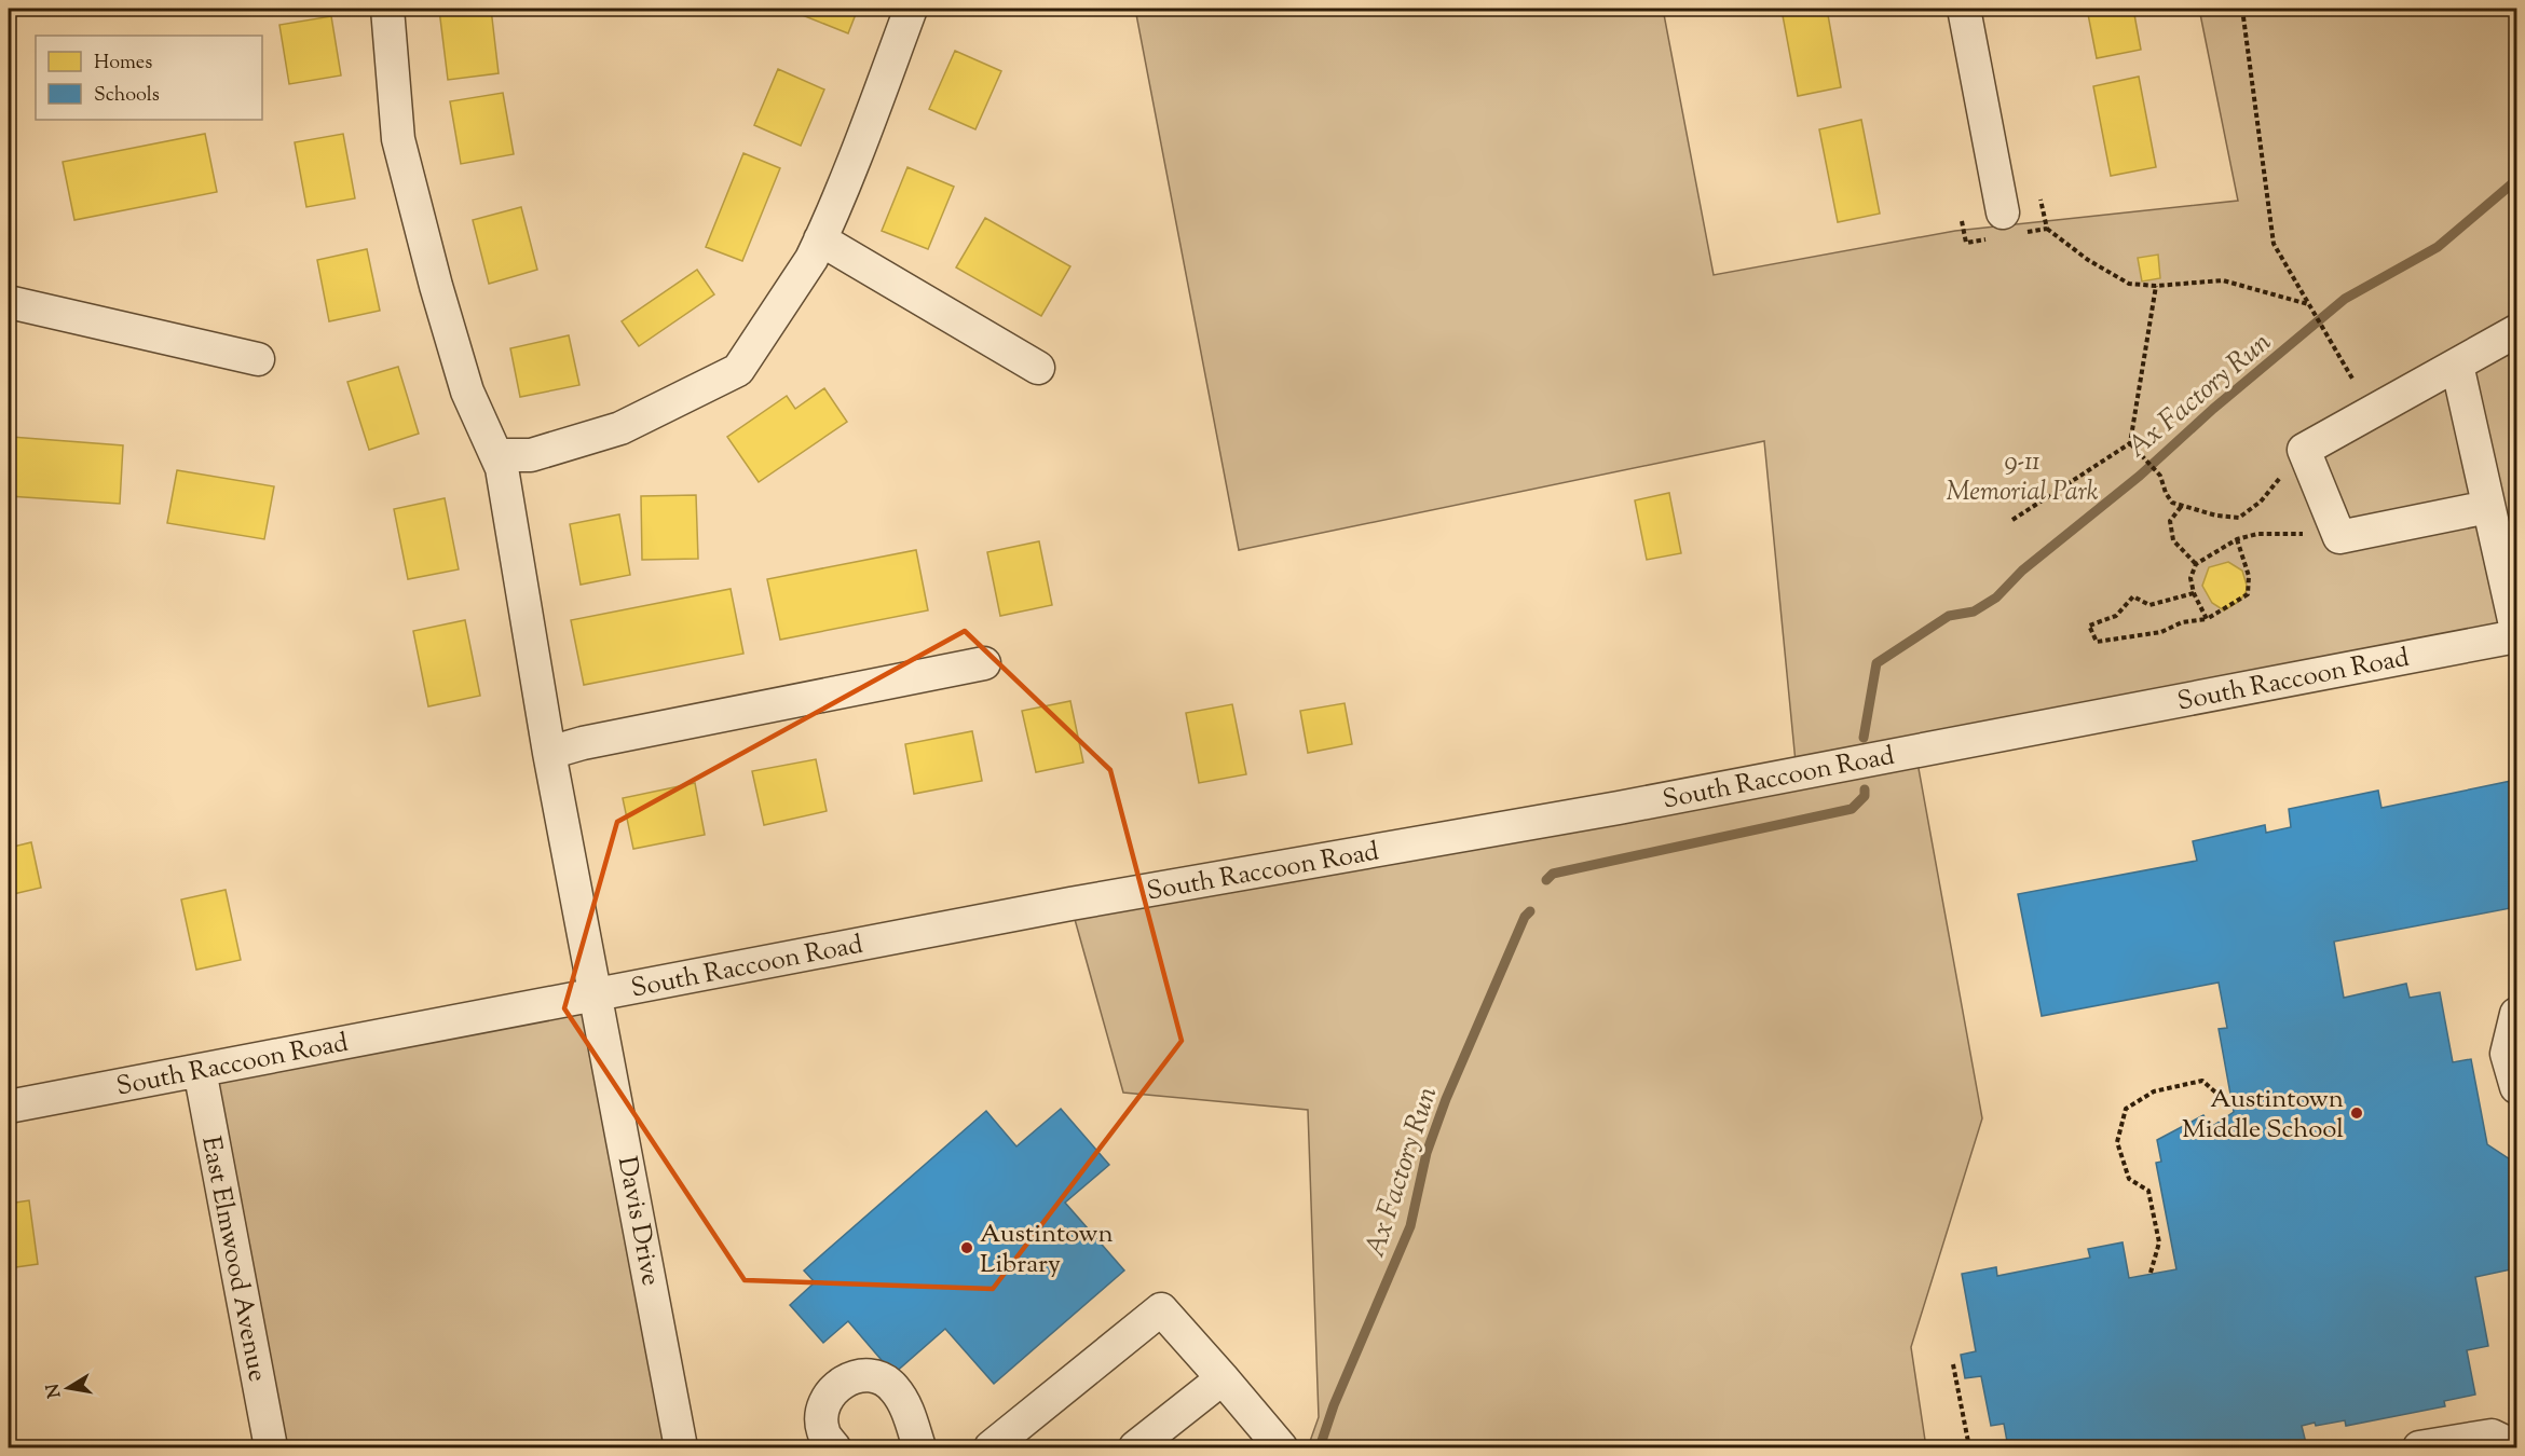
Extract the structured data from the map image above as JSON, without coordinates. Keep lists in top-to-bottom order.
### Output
{
  "streets": {
    "street": ["South Raccoon Road", "Davis Drive", "East Elmwood Avenue"]
  },
  "crossings": [
    ["South Raccoon Road", "Davis Drive"],
    ["South Raccoon Road", "East Elmwood Avenue"]
  ],
  "water": ["Ax Factory Run"],
  "parks": ["9-11 Memorial Park"],
  "places": ["Austintown Middle School", "Austintown Library"],
  "legend": ["Homes", "Schools"],
  "north": "left"
}
